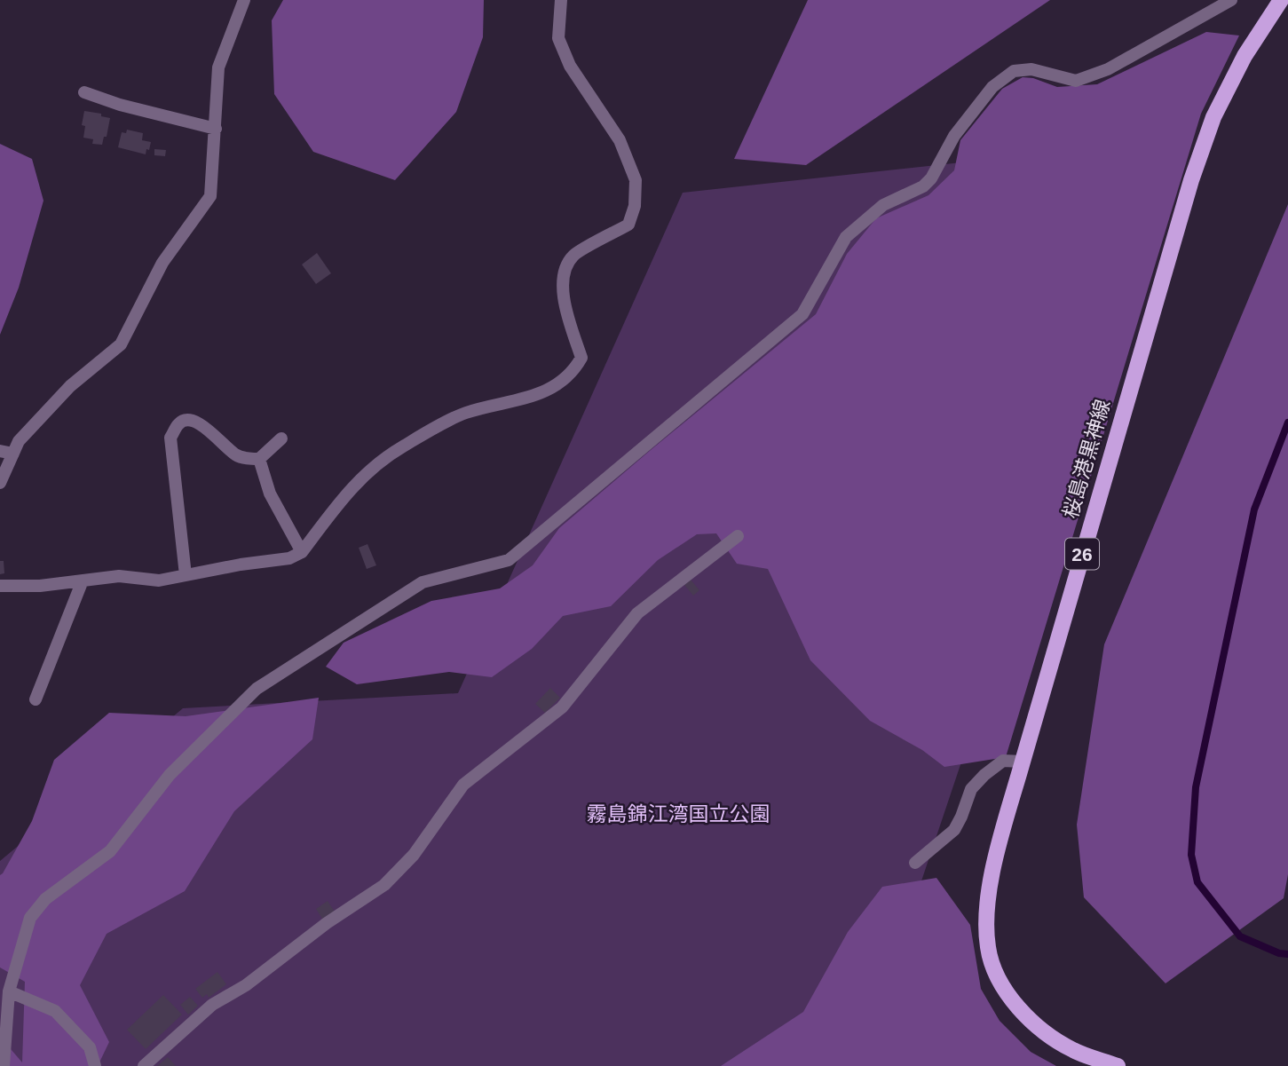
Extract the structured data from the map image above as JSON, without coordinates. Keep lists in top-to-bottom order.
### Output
{
  "streets": {
    "main road": ["桜島港黒神線", "26"]
  },
  "parks": ["霧島錦江湾国立公園"]
}
